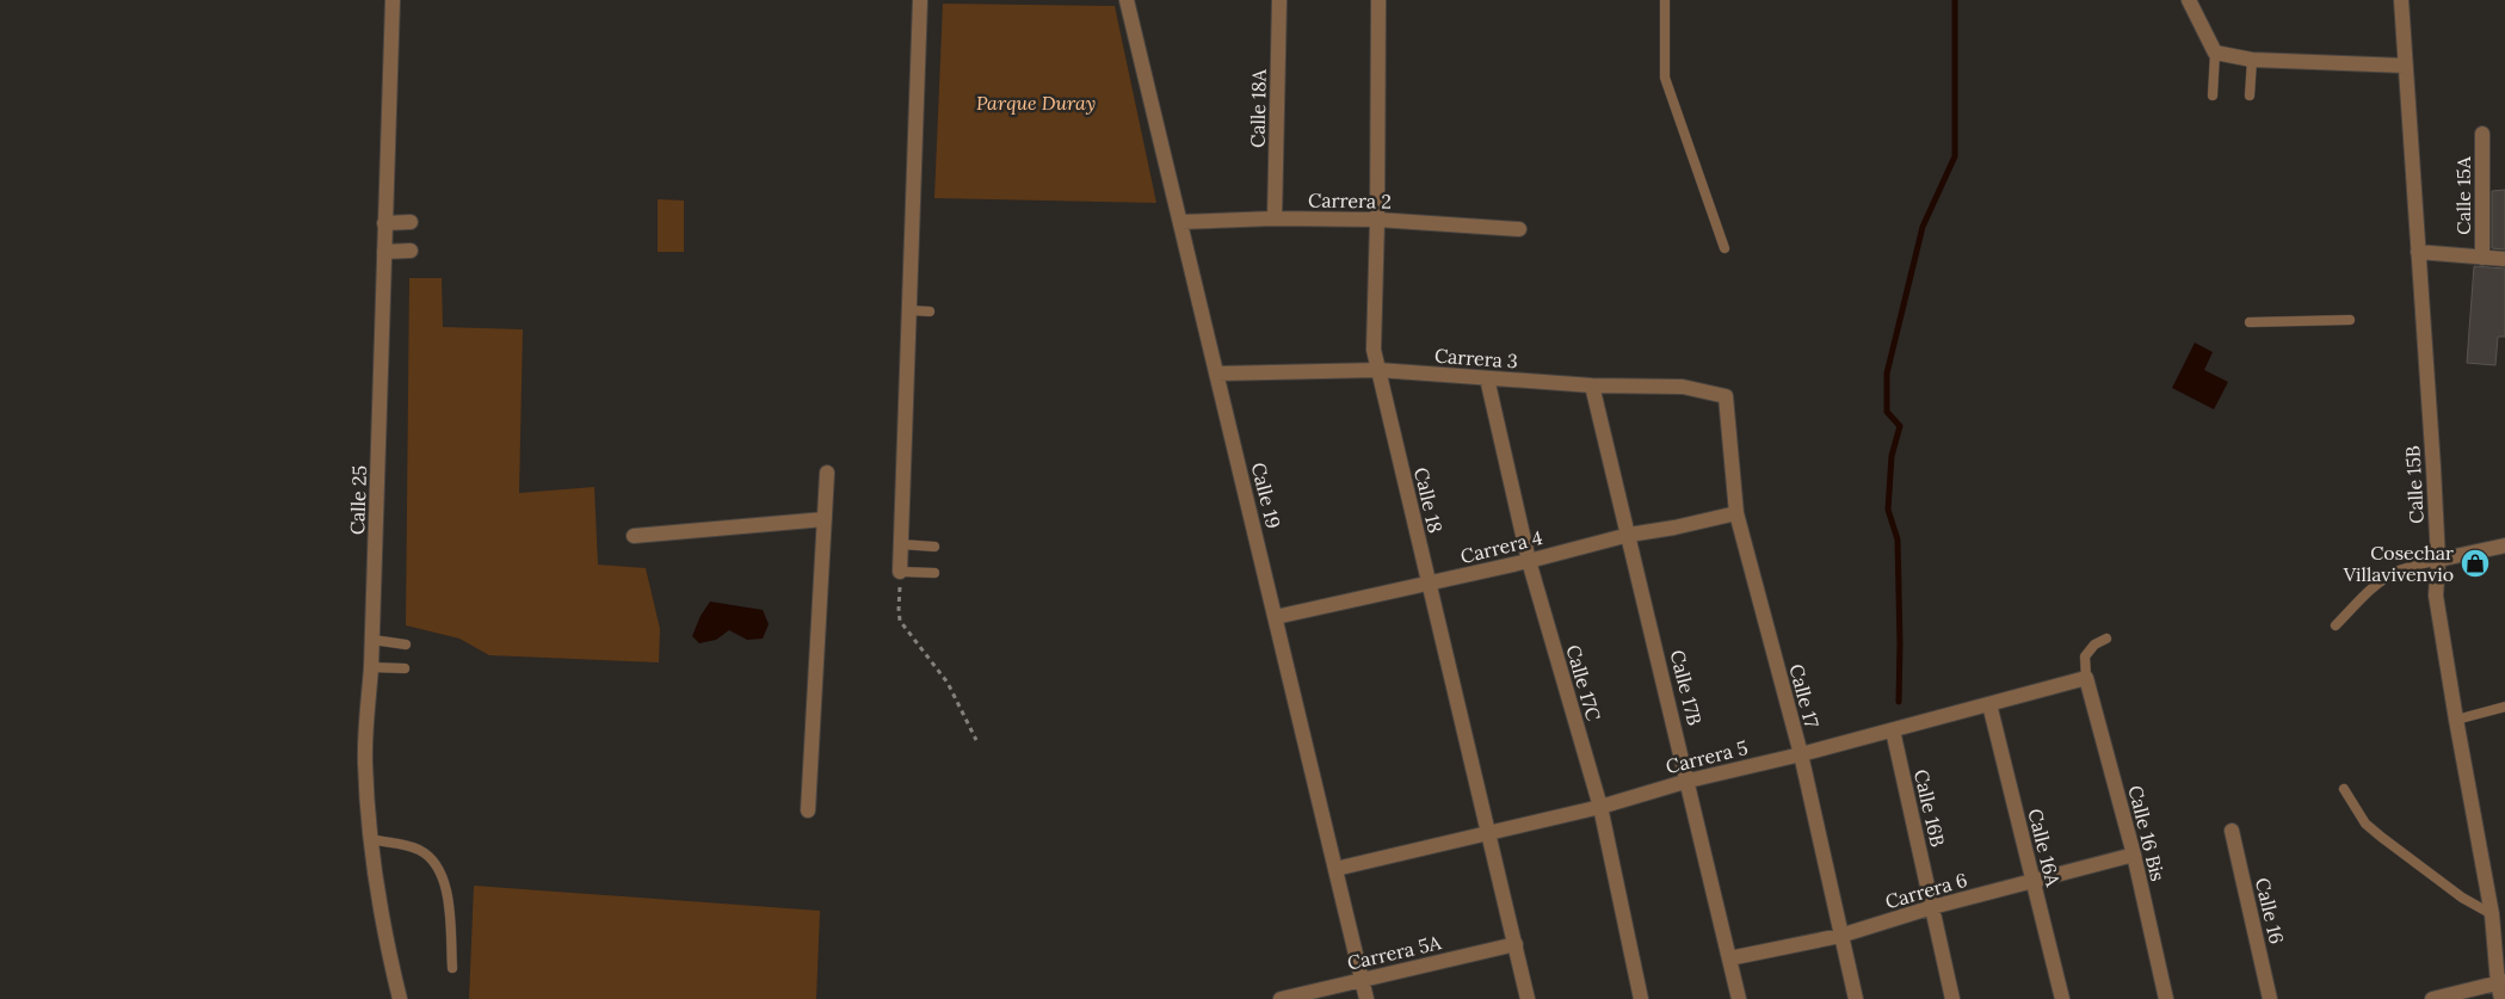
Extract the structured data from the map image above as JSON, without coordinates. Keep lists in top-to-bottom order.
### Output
{
  "streets": {
    "street": [
      "Calle 18A",
      "Calle 15A",
      "Carrera 2",
      "Carrera 3",
      "Calle 15B",
      "Calle 19",
      "Calle 25",
      "Calle 18",
      "Carrera 4",
      "Calle 17C",
      "Calle 17B",
      "Calle 17",
      "Carrera 5",
      "Calle 16B",
      "Calle 16 Bis",
      "Calle 16A",
      "Carrera 6",
      "Calle 16",
      "Carrera 5A"
    ]
  },
  "crossings": [
    ["Calle 18A", "Carrera 2"],
    ["Carrera 2", "Calle 19"],
    ["Carrera 2", "Calle 18"],
    ["Carrera 3", "Calle 19"],
    ["Carrera 3", "Calle 18"],
    ["Carrera 3", "Calle 17C"],
    ["Carrera 3", "Calle 17B"],
    ["Carrera 3", "Calle 17"],
    ["Calle 19", "Carrera 4"],
    ["Calle 19", "Carrera 5"],
    ["Calle 19", "Carrera 5A"],
    ["Calle 18", "Carrera 4"],
    ["Calle 18", "Carrera 5"],
    ["Calle 18", "Carrera 5A"],
    ["Carrera 4", "Calle 17C"],
    ["Carrera 4", "Calle 17B"],
    ["Carrera 4", "Calle 17"],
    ["Calle 17C", "Carrera 5"],
    ["Calle 17B", "Carrera 5"],
    ["Calle 17B", "Carrera 6"],
    ["Calle 17", "Carrera 5"],
    ["Calle 17", "Carrera 6"],
    ["Carrera 5", "Calle 16B"],
    ["Carrera 5", "Calle 16 Bis"],
    ["Carrera 5", "Calle 16A"],
    ["Calle 16B", "Carrera 6"],
    ["Calle 16 Bis", "Carrera 6"],
    ["Calle 16A", "Carrera 6"]
  ],
  "parks": ["Parque Duray"],
  "places": {
    "shop": ["Cosechar Villavivenvio"]
  }
}
